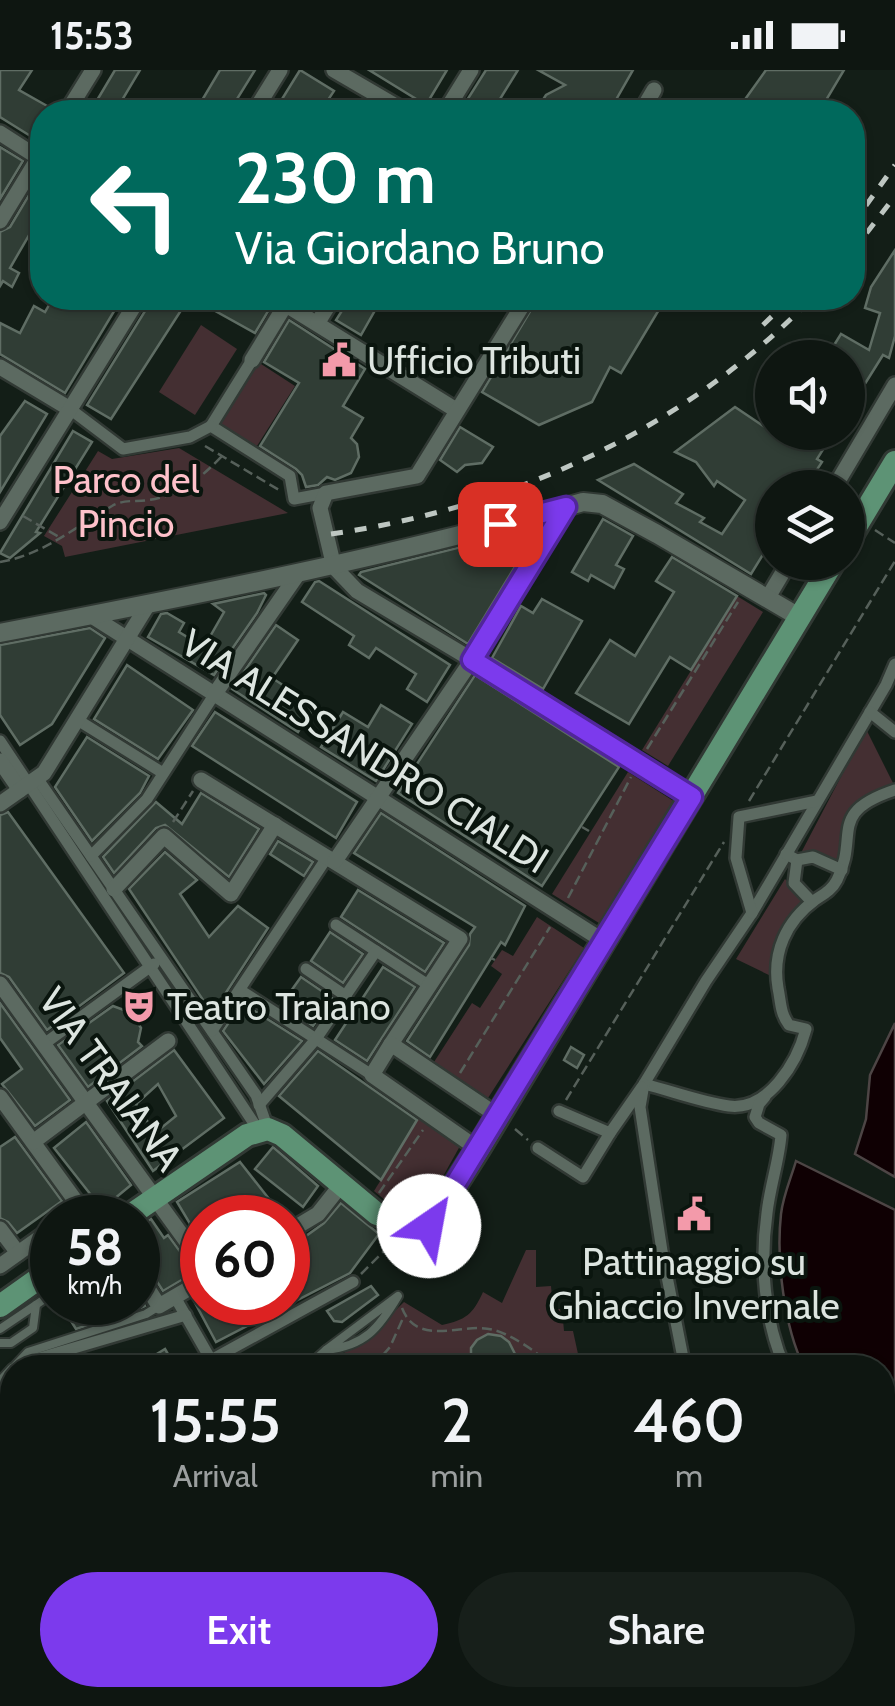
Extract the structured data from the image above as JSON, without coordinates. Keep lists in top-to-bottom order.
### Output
{
  "streets": {
    "street": ["VIA ALESSANDRO CIALDI", "VIA TRAIANA"]
  },
  "parks": ["Parco del Pincio"],
  "places": {
    "public building": ["Ufficio Tributi", "Pattinaggio su Ghiaccio Invernale"],
    "theatre": ["Teatro Traiano"]
  },
  "page": {
    "status": "15:53",
    "turn": ["230 m", "Via Giordano Bruno"],
    "speed": "58 km/h",
    "limit": "60",
    "eta": [
      "15:55",
      "Arrival",
      "2",
      "min",
      "460",
      "m"
    ],
    "buttons": ["Exit", "Share"]
  }
}
